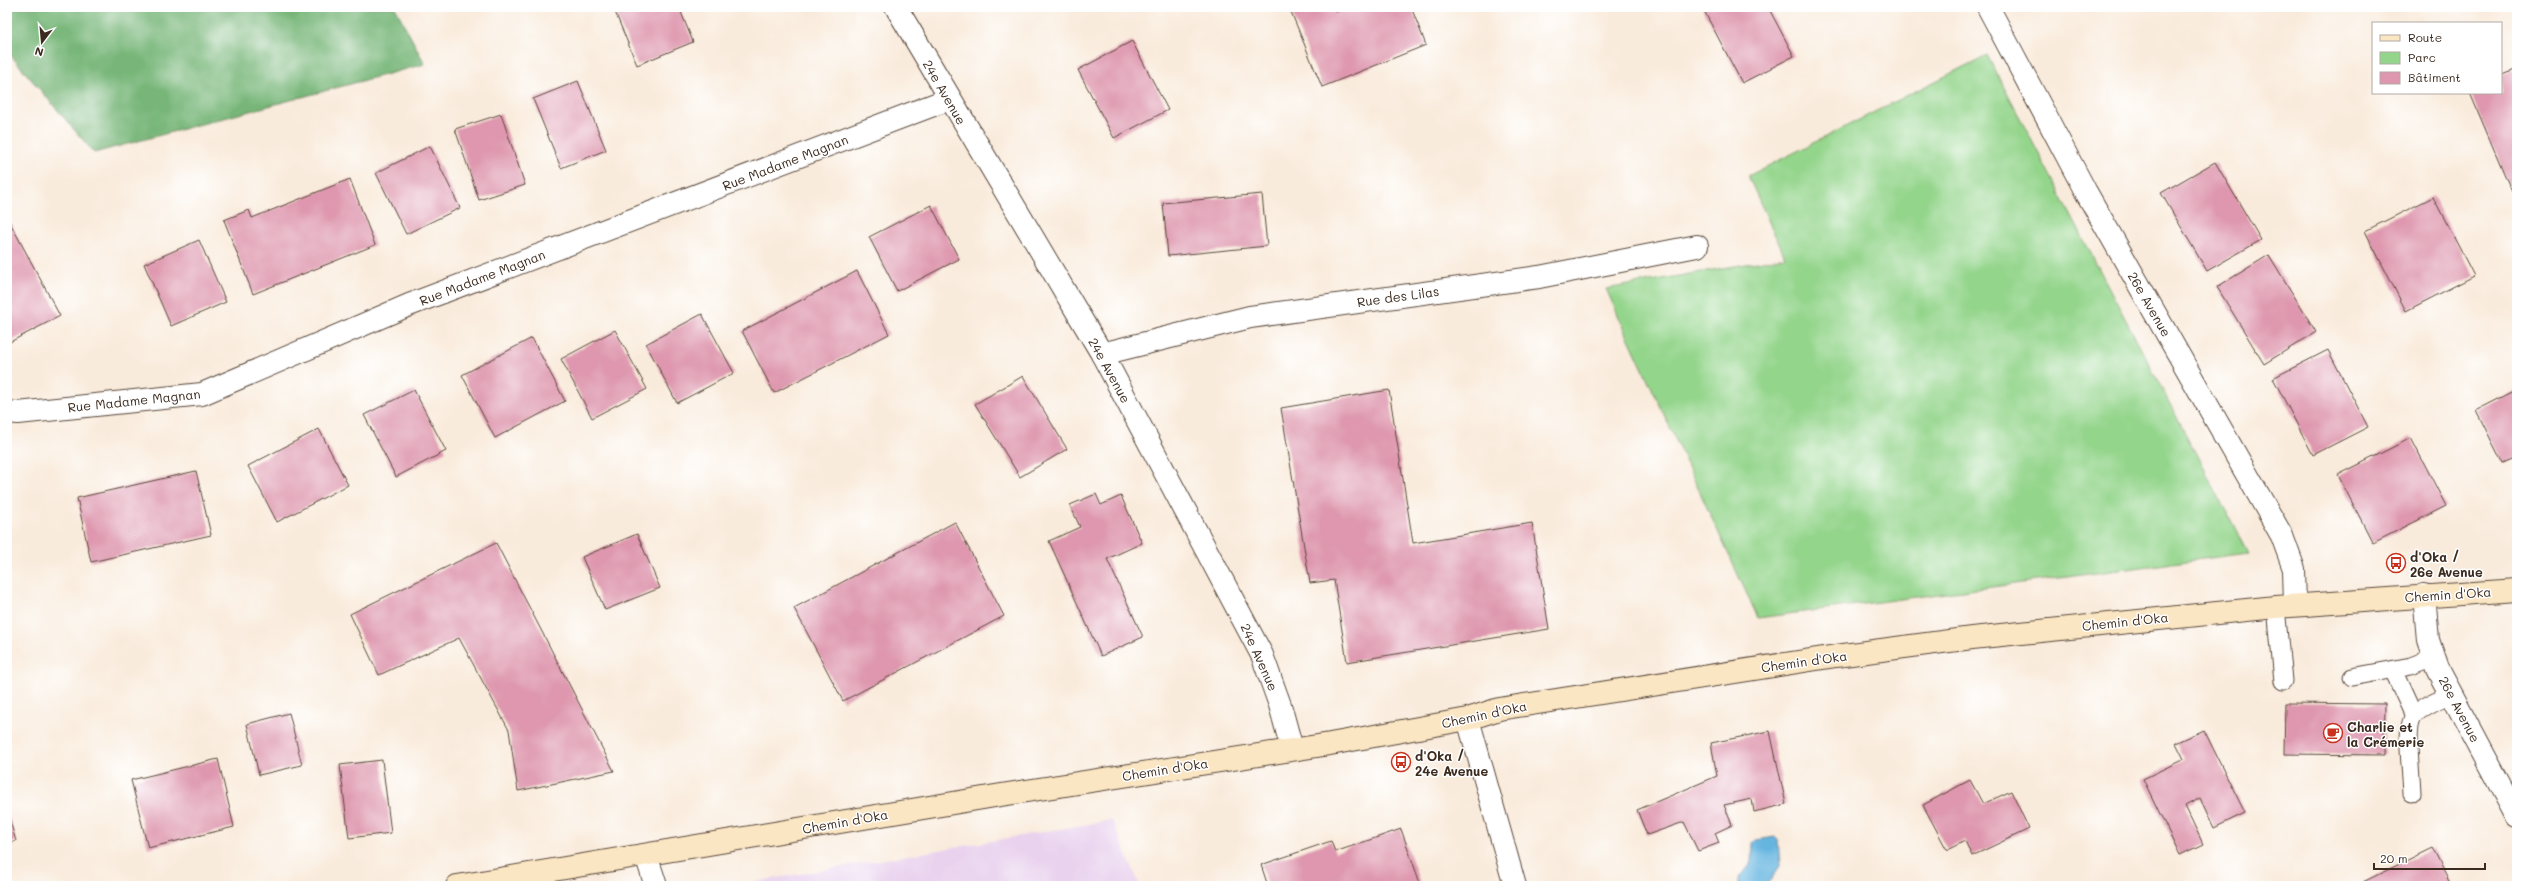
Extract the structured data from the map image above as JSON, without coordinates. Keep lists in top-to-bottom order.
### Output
{
  "streets": {
    "main road": ["Chemin d'Oka"],
    "street": [
      "24e Avenue",
      "Rue Madame Magnan",
      "Rue des Lilas",
      "26e Avenue"
    ]
  },
  "crossings": [
    ["24e Avenue", "Rue Madame Magnan"],
    ["24e Avenue", "Rue des Lilas"],
    ["24e Avenue", "Chemin d'Oka"],
    ["26e Avenue", "Chemin d'Oka"]
  ],
  "places": {
    "bus stop": ["d'Oka / 26e Avenue", "d'Oka / 24e Avenue"],
    "cafe": ["Charlie et la Crémerie"]
  },
  "legend": ["Route", "Parc", "Bâtiment"],
  "scale_bar": "20 m",
  "north": "bottom"
}
